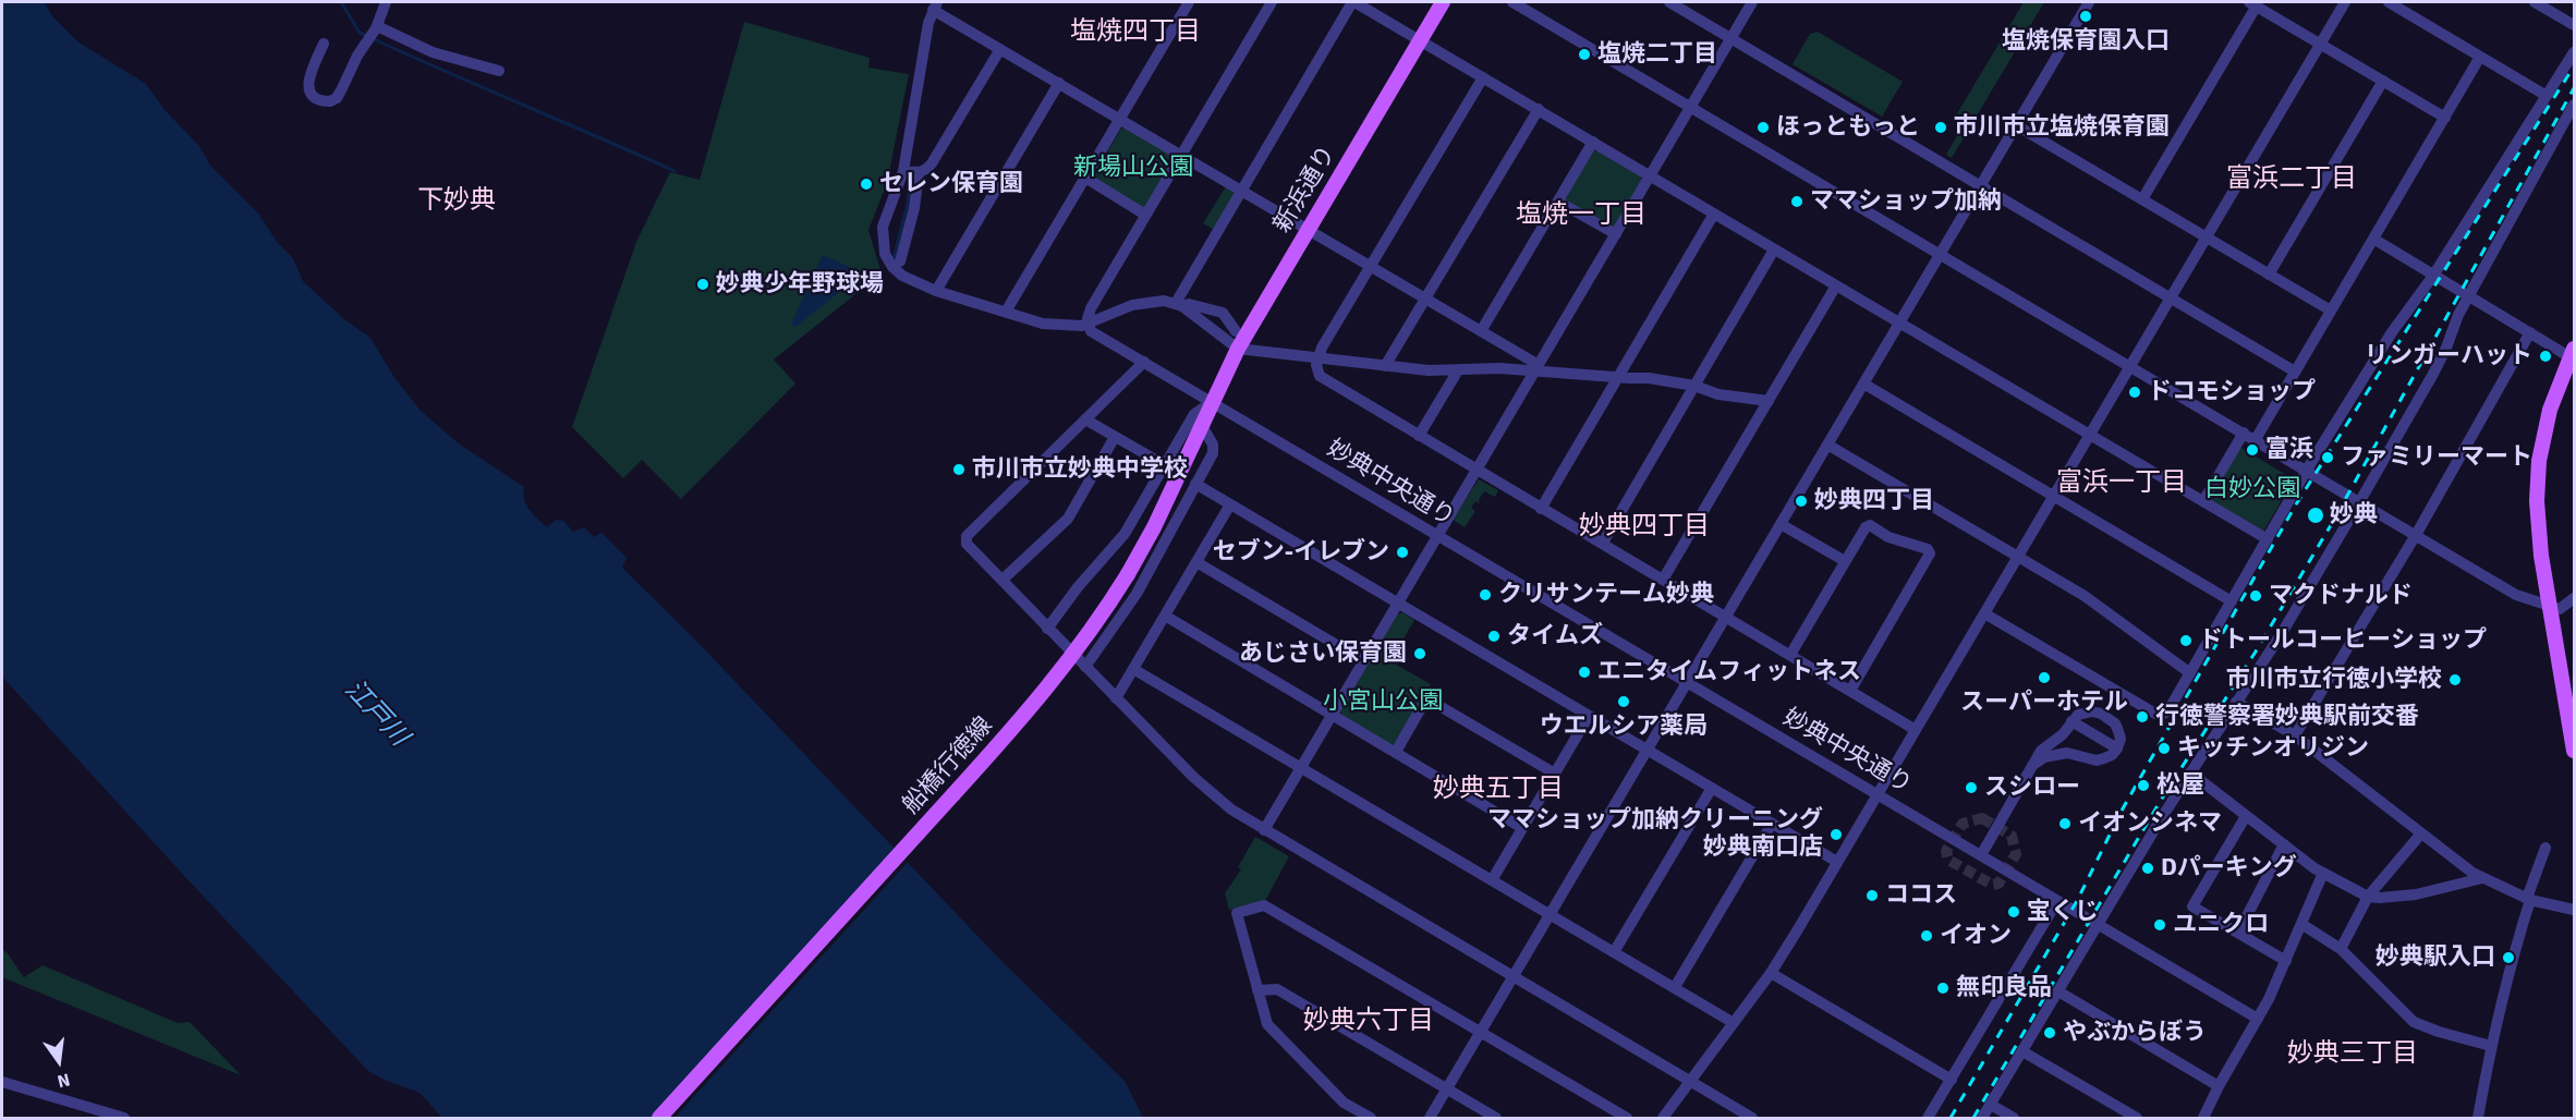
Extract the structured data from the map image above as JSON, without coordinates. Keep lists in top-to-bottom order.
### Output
{
  "streets": {
    "main road": ["新浜通り", "船橋行徳線"],
    "street": ["妙典中央通り"]
  },
  "crossings": [
    ["新浜通り", "妙典中央通り"],
    ["新浜通り", "船橋行徳線"],
    ["妙典中央通り", "船橋行徳線"]
  ],
  "districts": [
    "塩焼四丁目",
    "富浜二丁目",
    "下妙典",
    "塩焼一丁目",
    "富浜一丁目",
    "妙典四丁目",
    "妙典五丁目",
    "妙典六丁目",
    "妙典三丁目"
  ],
  "water": ["江戸川"],
  "parks": ["新場山公園", "白妙公園", "小宮山公園"],
  "places": [
    "塩焼保育園入口",
    "塩焼二丁目",
    "ほっともっと",
    "市川市立塩焼保育園",
    "セレン保育園",
    "ママショップ加納",
    "妙典少年野球場",
    "リンガーハット",
    "ドコモショップ",
    "富浜",
    "ファミリーマート",
    "市川市立妙典中学校",
    "妙典四丁目",
    "妙典",
    "セブン-イレブン",
    "クリサンテーム妙典",
    "マクドナルド",
    "タイムズ",
    "ドトールコーヒーショップ",
    "あじさい保育園",
    "エニタイムフィットネス",
    "スーパーホテル",
    "市川市立行徳小学校",
    "ウエルシア薬局",
    "行徳警察署妙典駅前交番",
    "キッチンオリジン",
    "松屋",
    "スシロー",
    "イオンシネマ",
    "ママショップ加納クリーニング 妙典南口店",
    "Dパーキング",
    "ココス",
    "宝くじ",
    "ユニクロ",
    "イオン",
    "妙典駅入口",
    "無印良品",
    "やぶからぼう"
  ],
  "north": "bottom"
}
